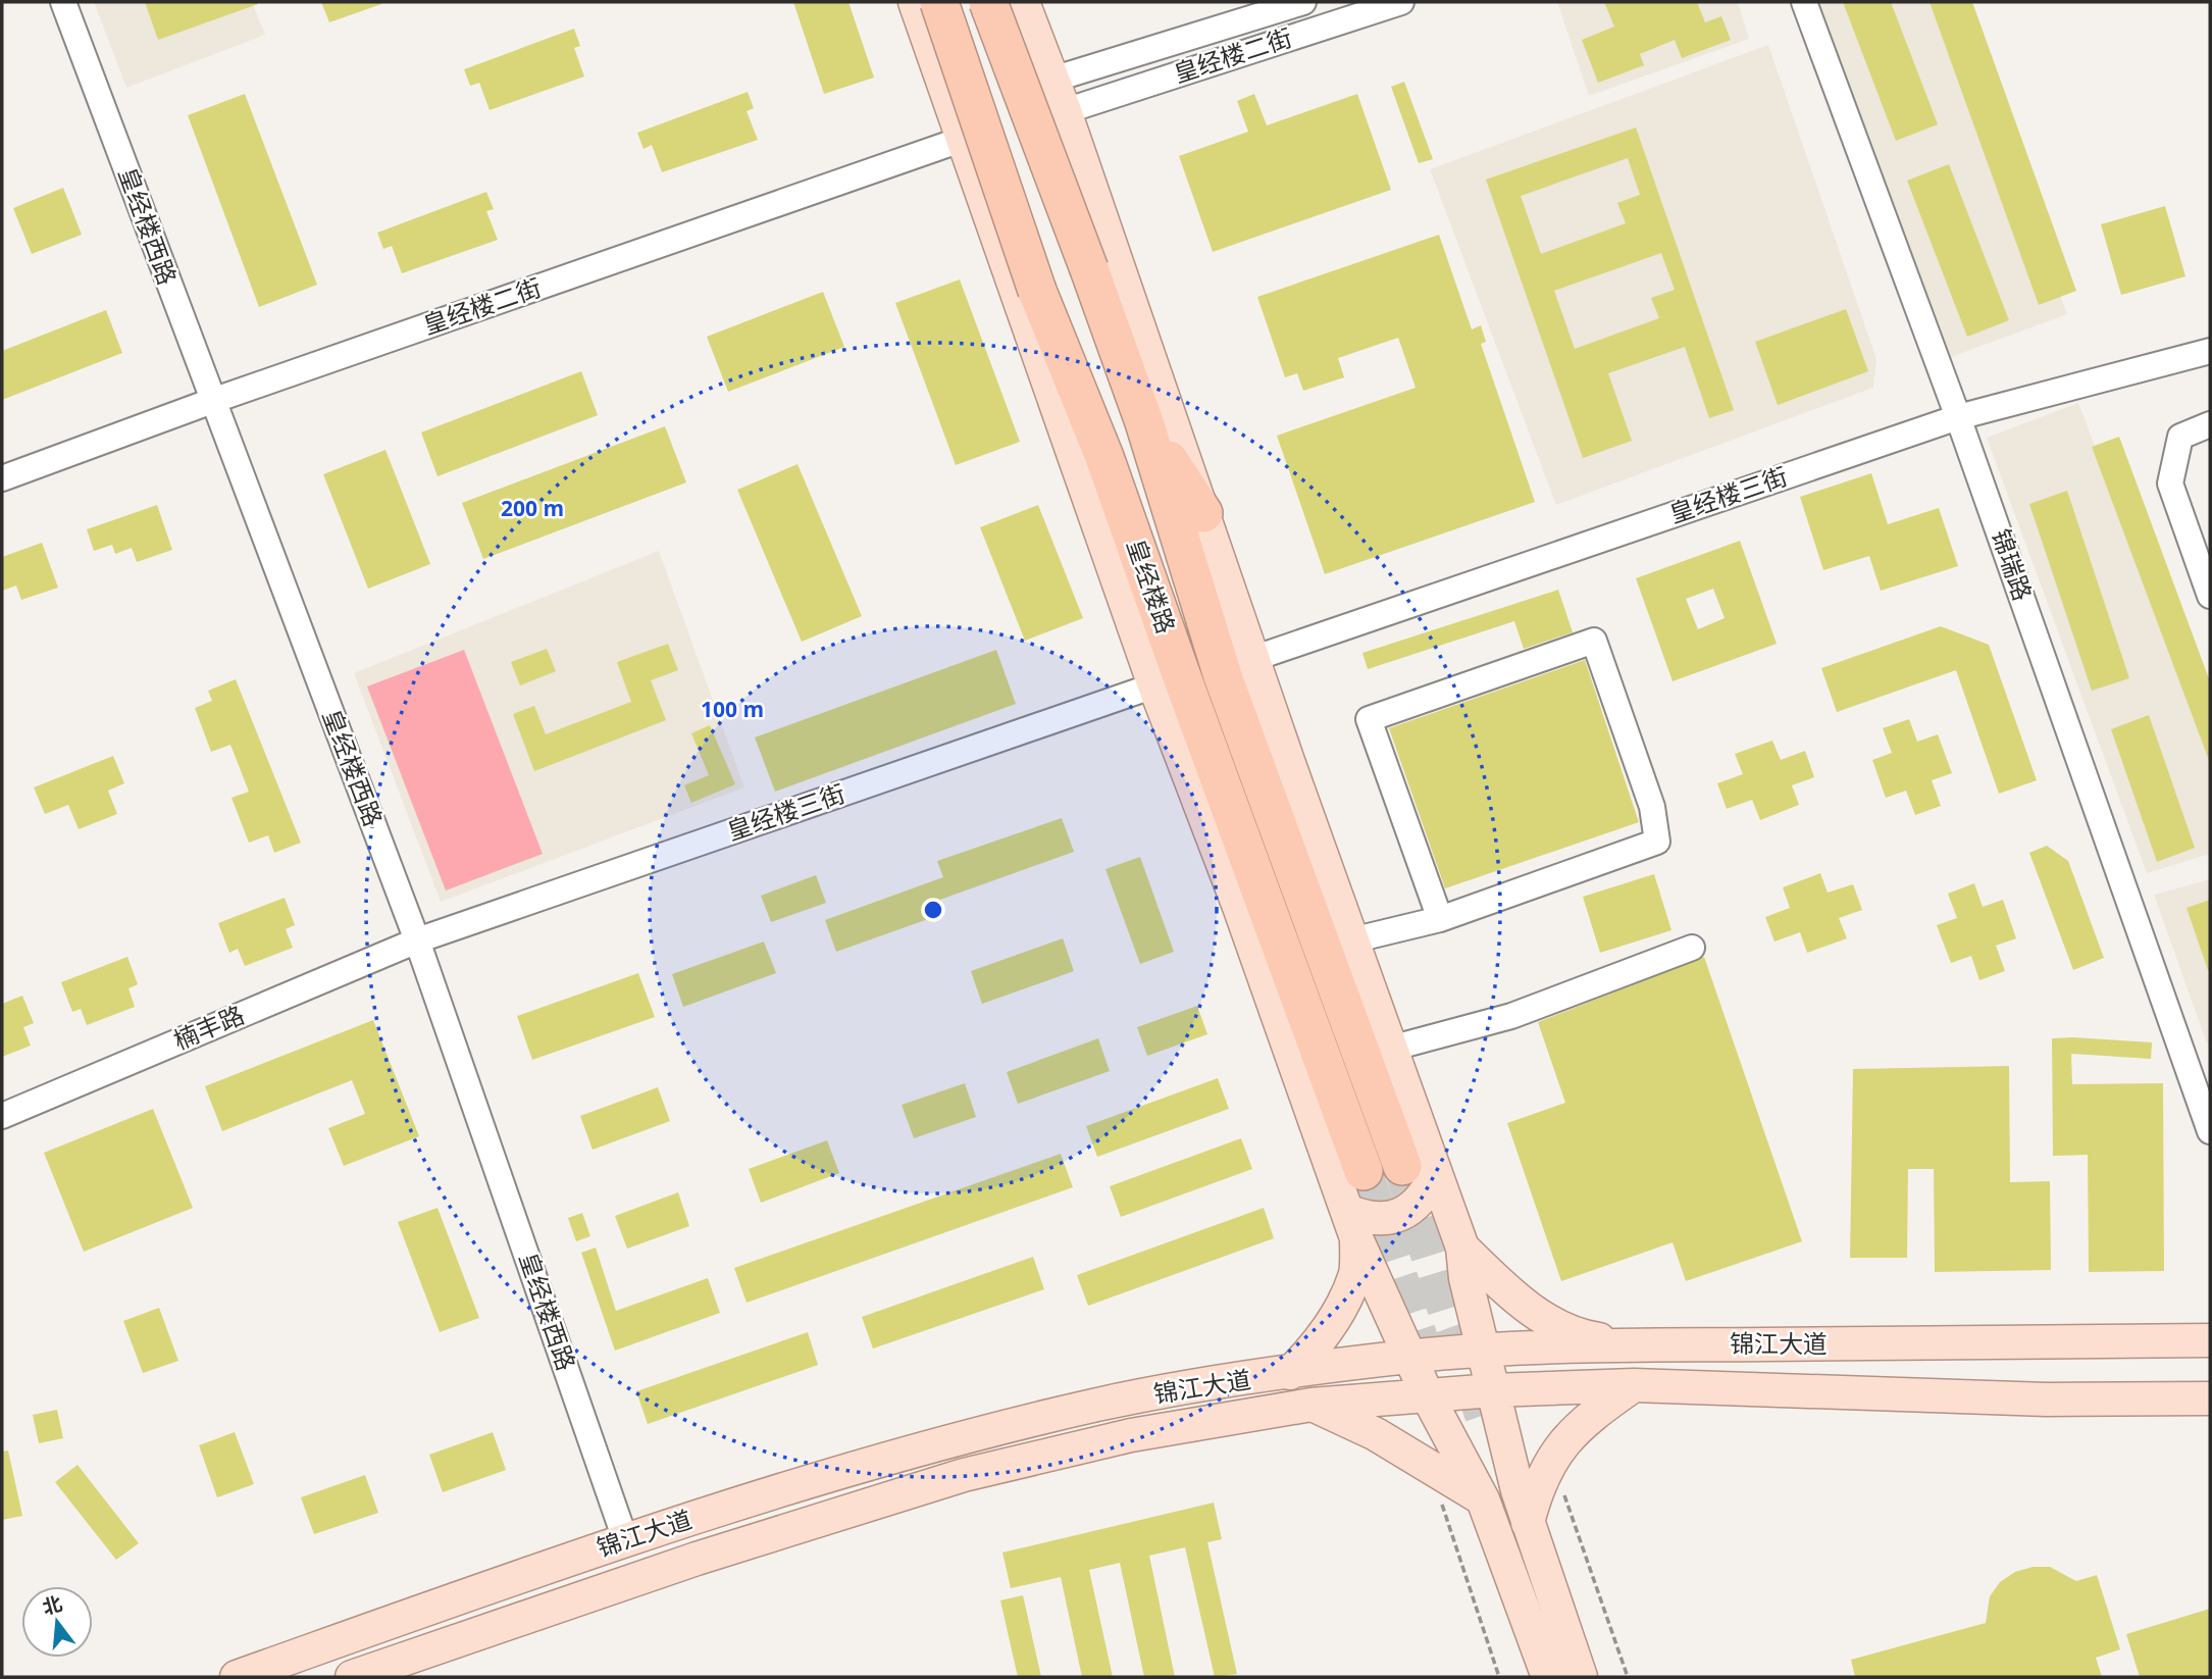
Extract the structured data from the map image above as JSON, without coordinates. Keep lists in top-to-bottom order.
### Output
{
  "streets": {
    "highway": ["皇经楼路"],
    "main road": ["锦江大道"],
    "street": [
      "皇经楼二街",
      "皇经楼西路",
      "皇经楼三街",
      "锦瑞路",
      "楠丰路"
    ]
  },
  "crossings": [
    ["皇经楼二街", "皇经楼西路"],
    ["皇经楼西路", "皇经楼三街"],
    ["皇经楼西路", "楠丰路"],
    ["皇经楼西路", "锦江大道"],
    ["皇经楼三街", "锦瑞路"],
    ["皇经楼三街", "楠丰路"]
  ],
  "north": "top",
  "rings": ["200 m", "100 m"]
}
